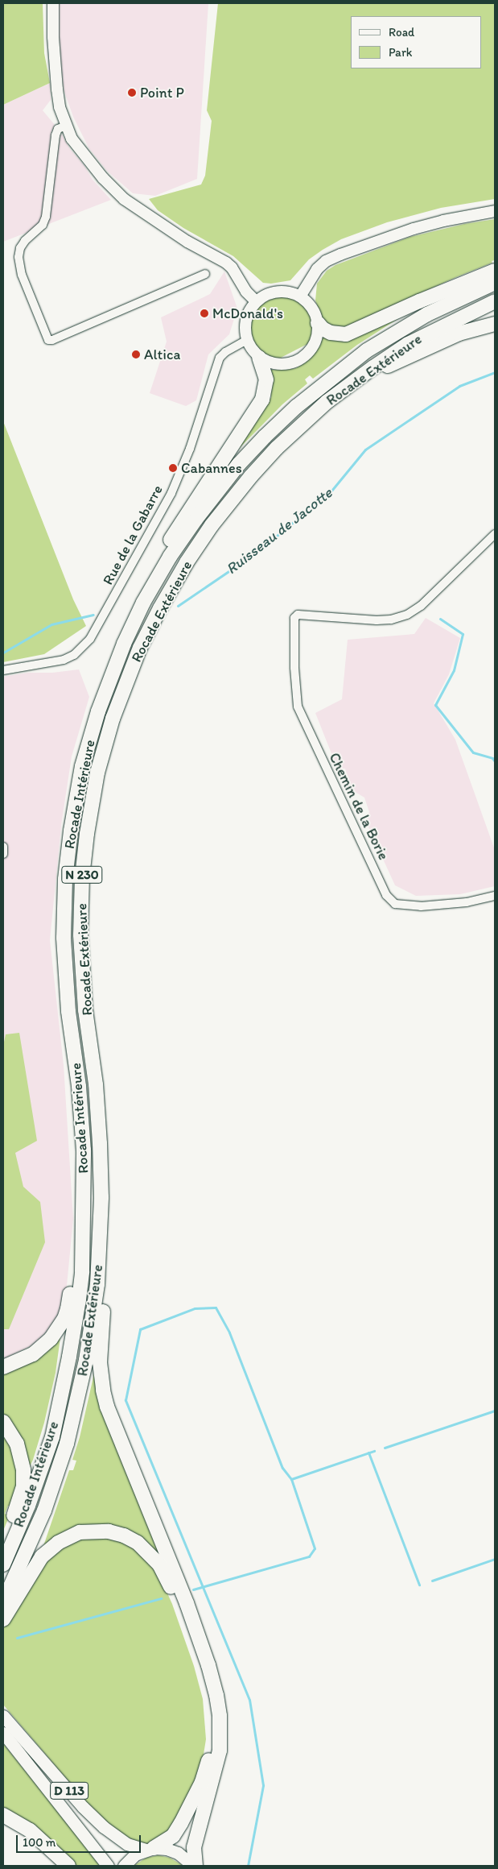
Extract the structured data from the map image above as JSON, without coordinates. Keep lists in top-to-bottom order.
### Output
{
  "streets": {
    "highway": ["Rocade Extérieure", "Rocade Intérieure", "N 230"],
    "main road": ["D 113"],
    "street": ["Rue de la Gabarre", "Chemin de la Borie"]
  },
  "water": ["Ruisseau de Jacotte"],
  "places": [
    "Point P",
    "McDonald's",
    "Altica",
    "Cabannes"
  ],
  "legend": ["Road", "Park"],
  "scale_bar": "100 m"
}
